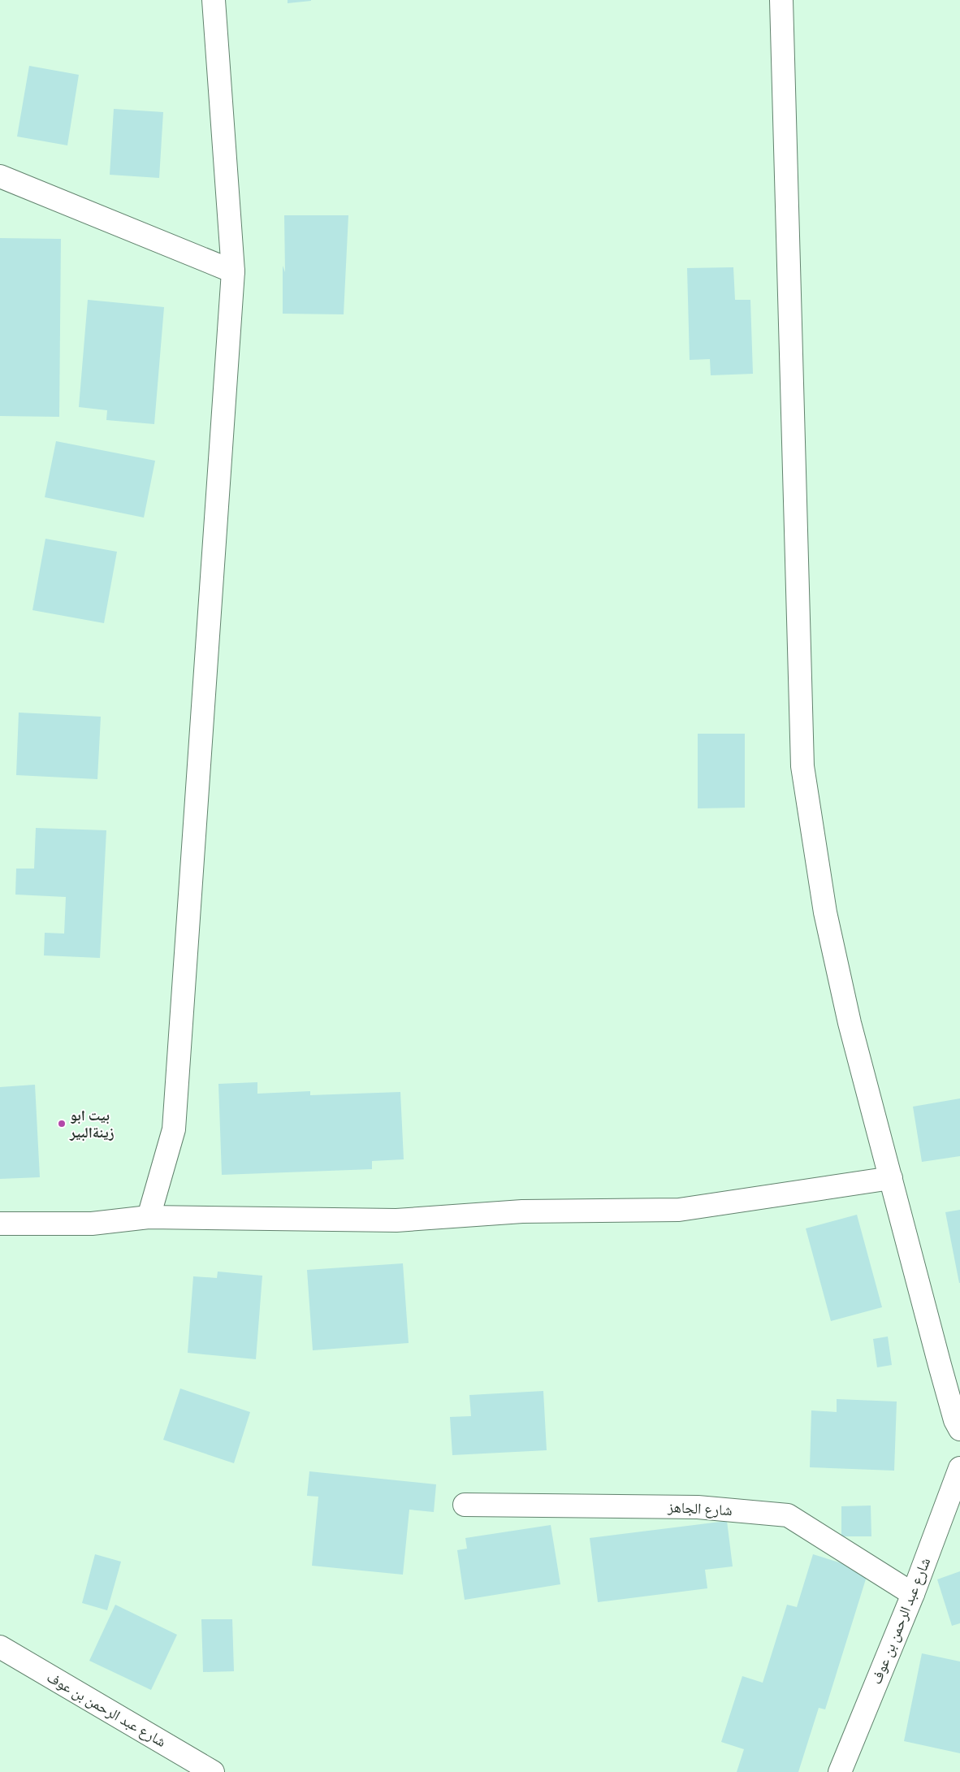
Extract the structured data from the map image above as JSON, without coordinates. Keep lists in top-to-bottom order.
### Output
{
  "streets": {
    "street": ["شارع الجاهز", "شارع عبد الرحمن بن عوف"]
  },
  "crossings": [
    ["شارع الجاهز", "شارع عبد الرحمن بن عوف"]
  ],
  "places": ["بيت ابو زينةالبير"]
}
